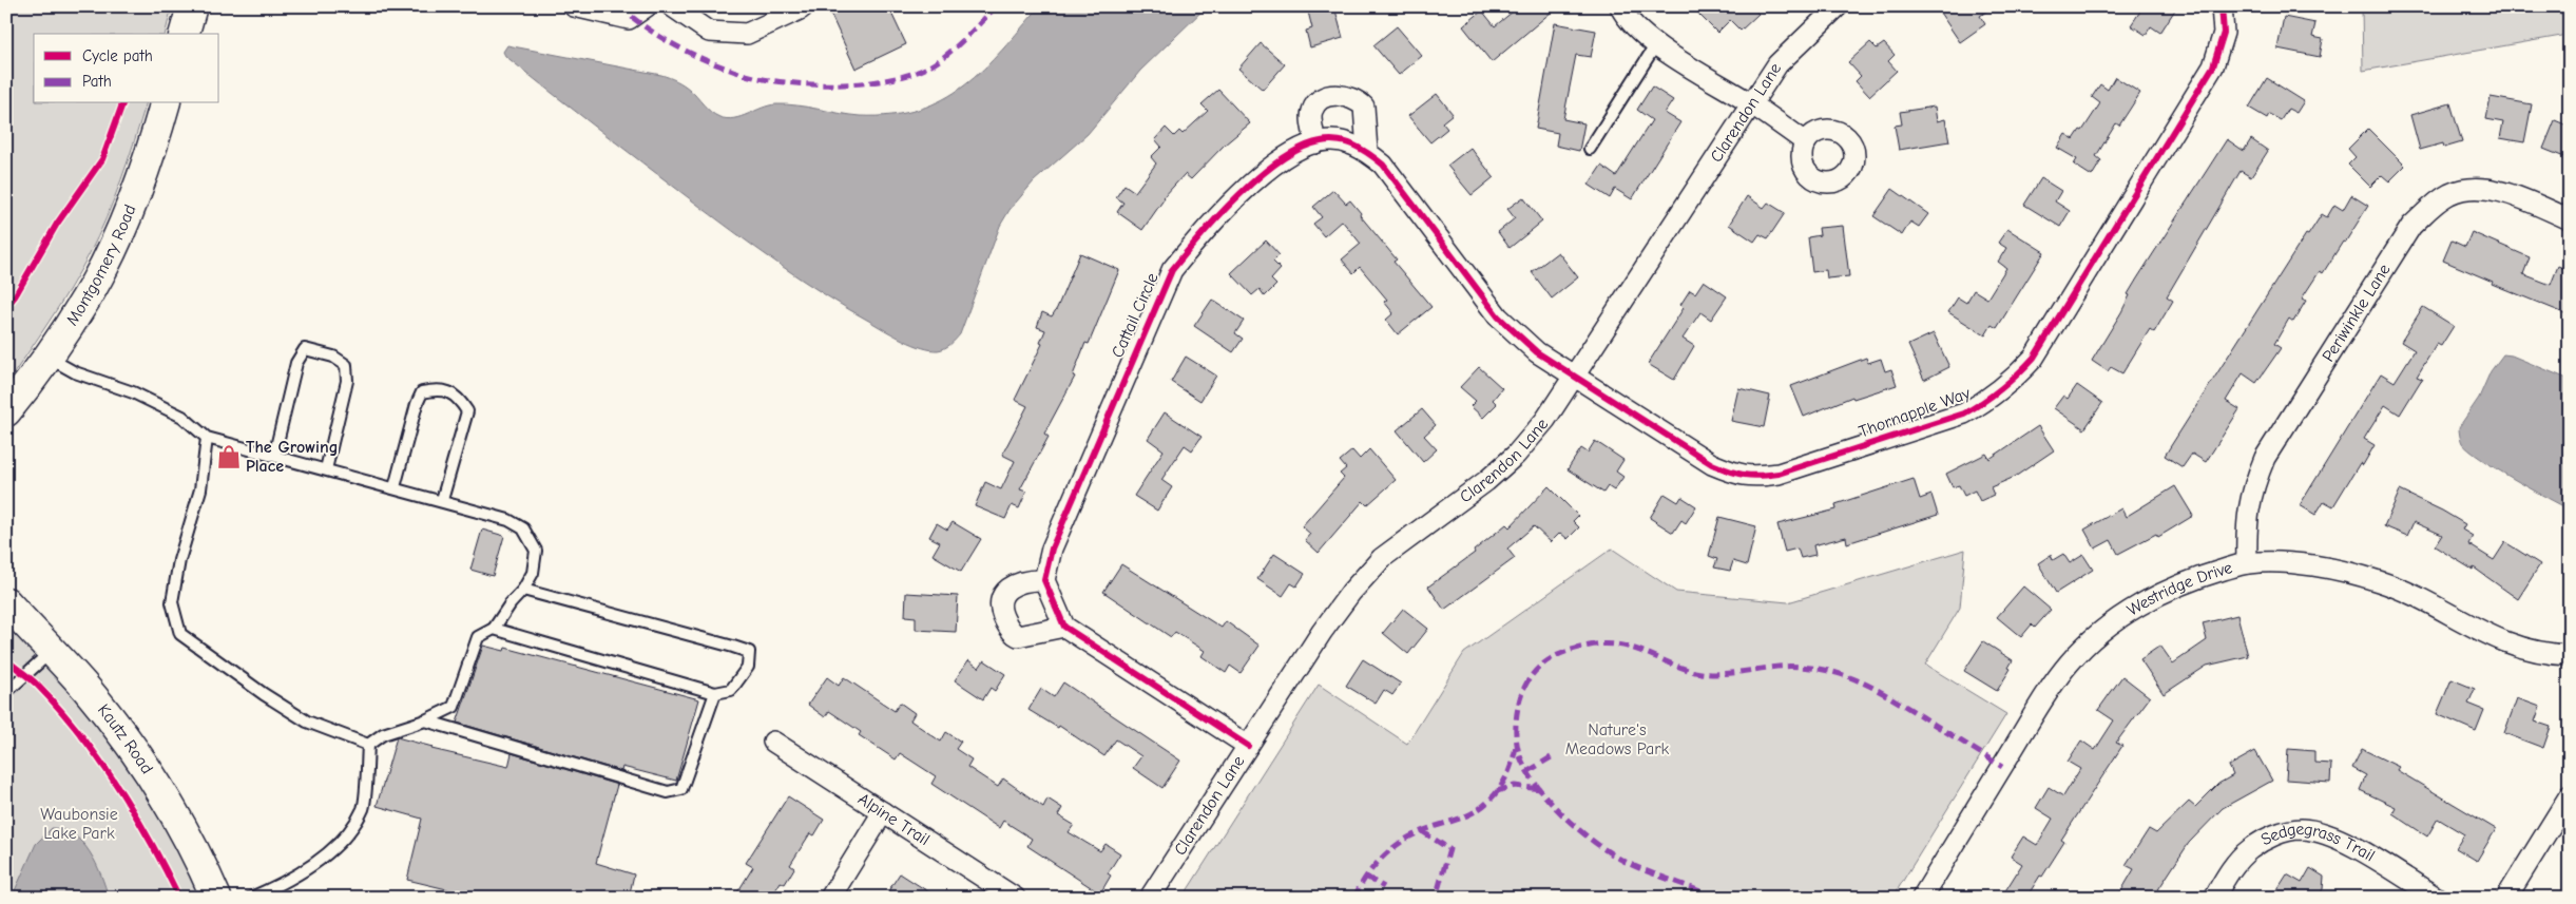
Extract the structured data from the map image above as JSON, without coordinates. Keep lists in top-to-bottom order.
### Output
{
  "streets": {
    "street": [
      "Clarendon Lane",
      "Montgomery Road",
      "Periwinkle Lane",
      "Cattail Circle",
      "Thornapple Way",
      "Westridge Drive",
      "Kautz Road",
      "Alpine Trail",
      "Sedgegrass Trail"
    ]
  },
  "crossings": [
    ["Clarendon Lane", "Cattail Circle"],
    ["Clarendon Lane", "Thornapple Way"],
    ["Periwinkle Lane", "Westridge Drive"],
    ["Cattail Circle", "Thornapple Way"]
  ],
  "parks": ["Nature's Meadows Park", "Waubonsie Lake Park"],
  "places": {
    "shop": ["The Growing Place"]
  },
  "legend": ["Cycle path", "Path"]
}
